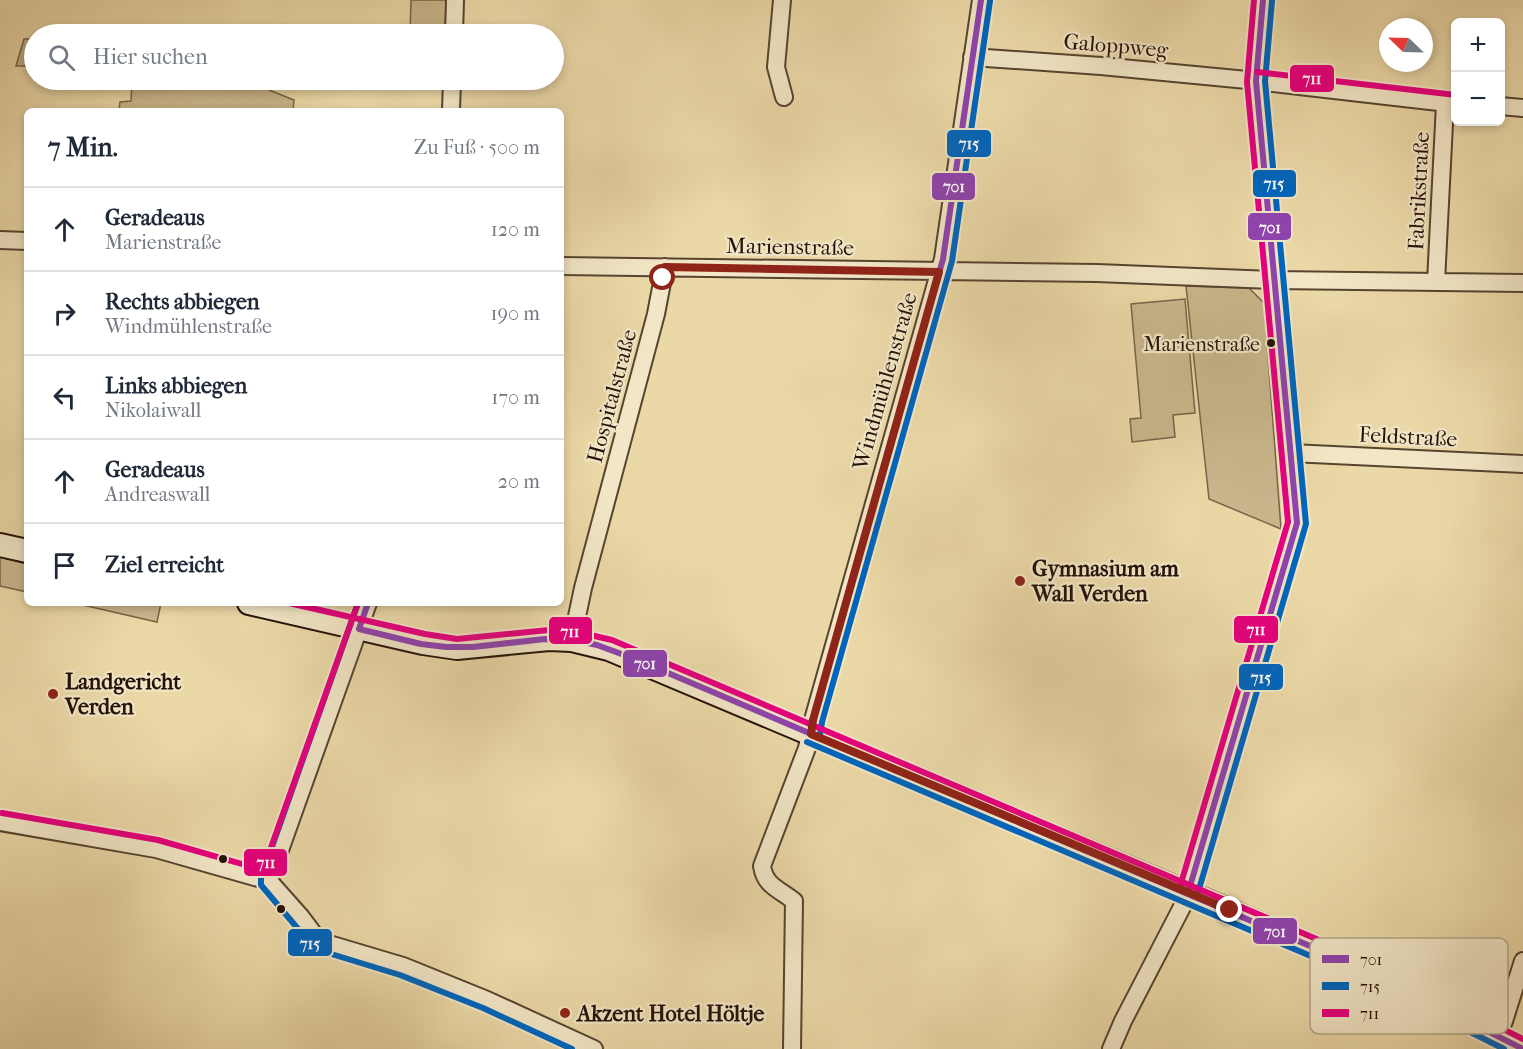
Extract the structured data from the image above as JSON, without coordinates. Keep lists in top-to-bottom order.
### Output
{
  "streets": {
    "street": [
      "Galoppweg",
      "Fabrikstraße",
      "Marienstraße",
      "Windmühlenstraße",
      "Hospitalstraße",
      "Feldstraße"
    ]
  },
  "crossings": [
    ["Galoppweg", "Fabrikstraße"],
    ["Galoppweg", "Windmühlenstraße"],
    ["Fabrikstraße", "Marienstraße"],
    ["Marienstraße", "Windmühlenstraße"],
    ["Marienstraße", "Hospitalstraße"]
  ],
  "places": [
    "Marienstraße",
    "Gymnasium am Wall Verden",
    "Landgericht Verden",
    "Akzent Hotel Höltje"
  ],
  "lines": ["transit line 701", "transit line 711", "transit line 715"],
  "legend": ["701", "715", "711"],
  "north": "top left",
  "page": {
    "map_buttons": ["+", "−"],
    "search": "Hier suchen",
    "heading": ["7 Min.", "Zu Fuß · 500 m"],
    "list": [
      ["Geradeaus", "Marienstraße", "120 m"],
      ["Rechts abbiegen", "Windmühlenstraße", "190 m"],
      ["Links abbiegen", "Nikolaiwall", "170 m"],
      ["Geradeaus", "Andreaswall", "20 m"],
      "Ziel erreicht"
    ]
  }
}
